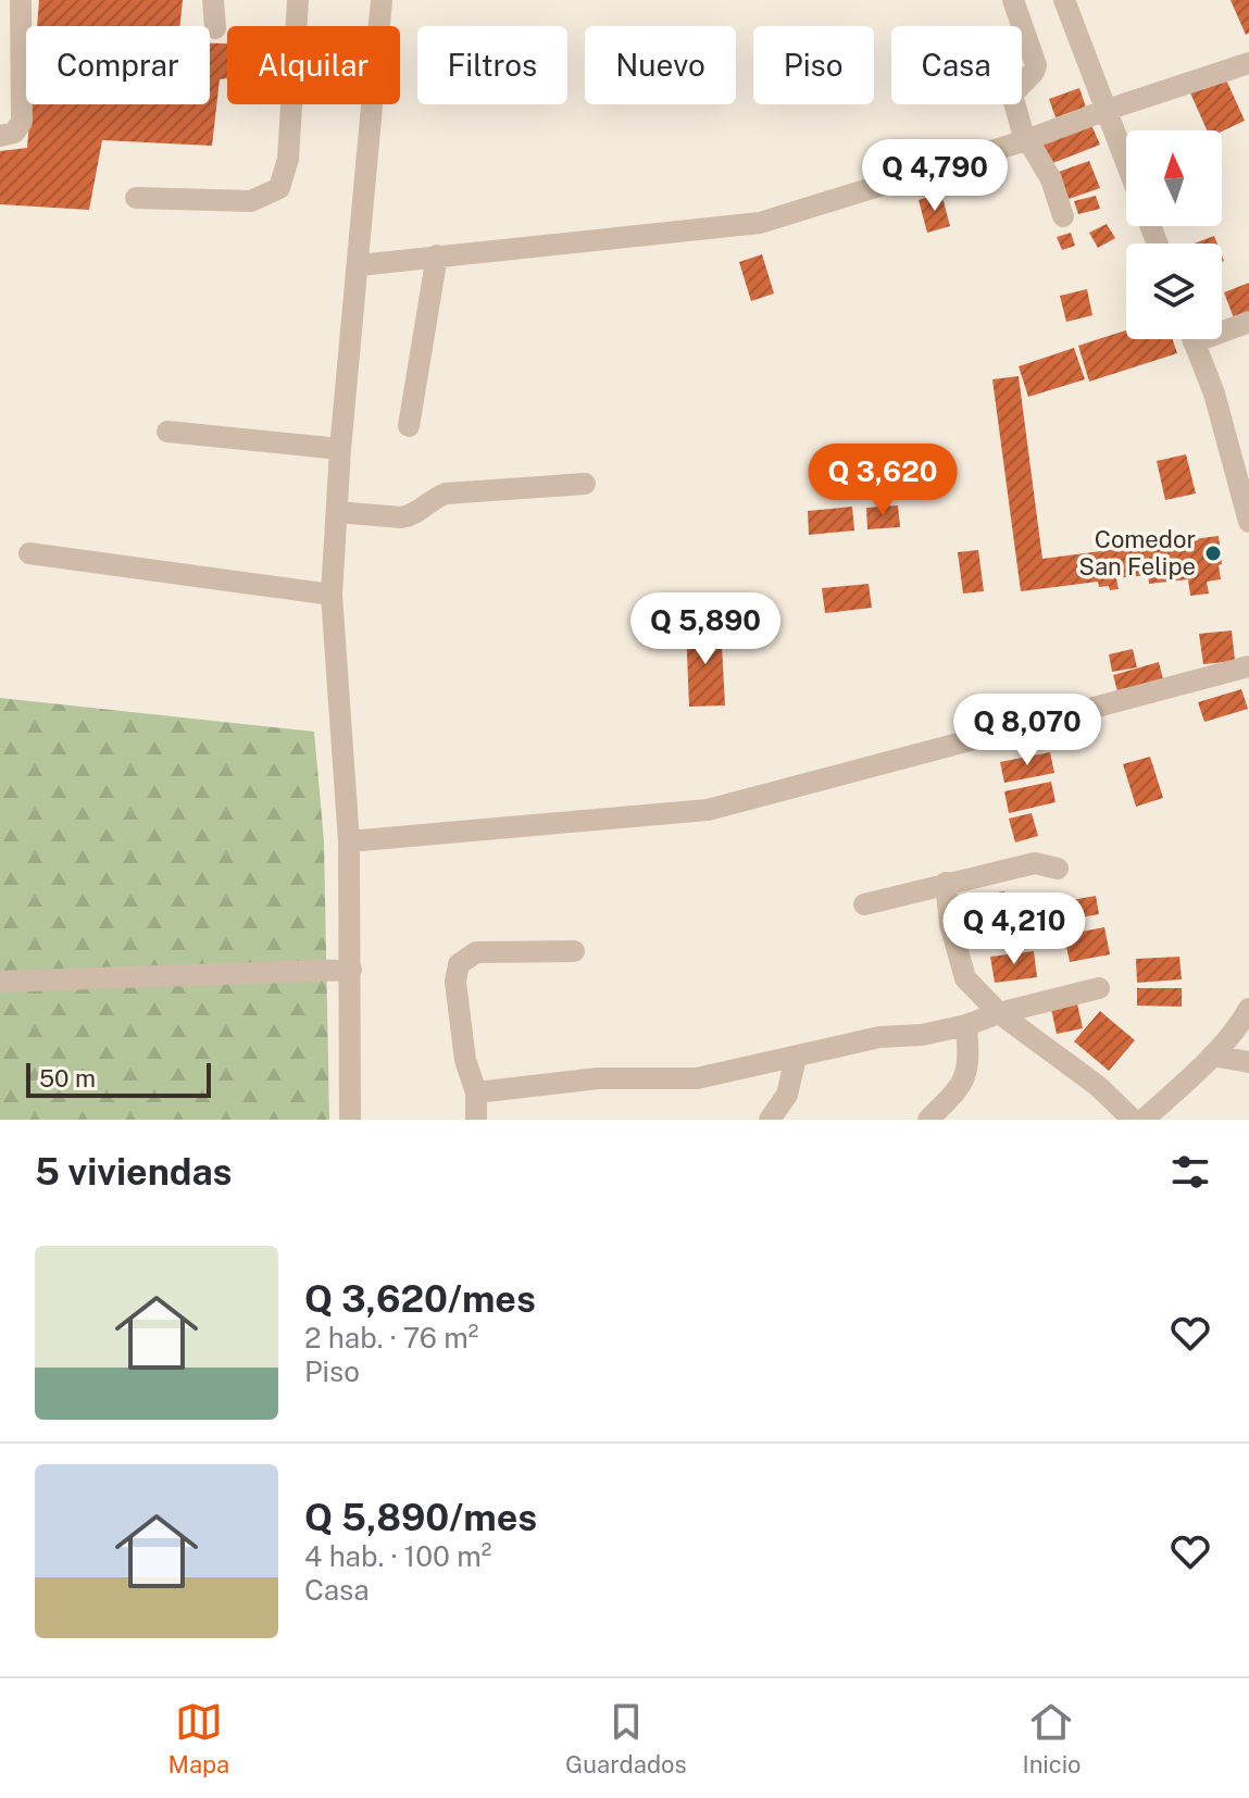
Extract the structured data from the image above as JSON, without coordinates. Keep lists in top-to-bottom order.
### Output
{
  "places": ["Comedor San Felipe"],
  "scale_bar": "50 m",
  "north": "top",
  "page": {
    "chip": [
      "Comprar",
      "Alquilar",
      "Filtros",
      "Nuevo",
      "Piso",
      "Casa"
    ],
    "price": [
      "Q 4,790",
      "Q 3,620",
      "Q 5,890",
      "Q 8,070",
      "Q 4,210"
    ],
    "scale": "50 m",
    "heading": "5 viviendas",
    "list": [
      {
        "name": "Q 3,620/mes",
        "note": "2 hab. · 76 m² · Piso"
      },
      {
        "name": "Q 5,890/mes",
        "note": "4 hab. · 100 m² · Casa"
      }
    ],
    "tabs": ["Mapa", "Guardados", "Inicio"]
  }
}
